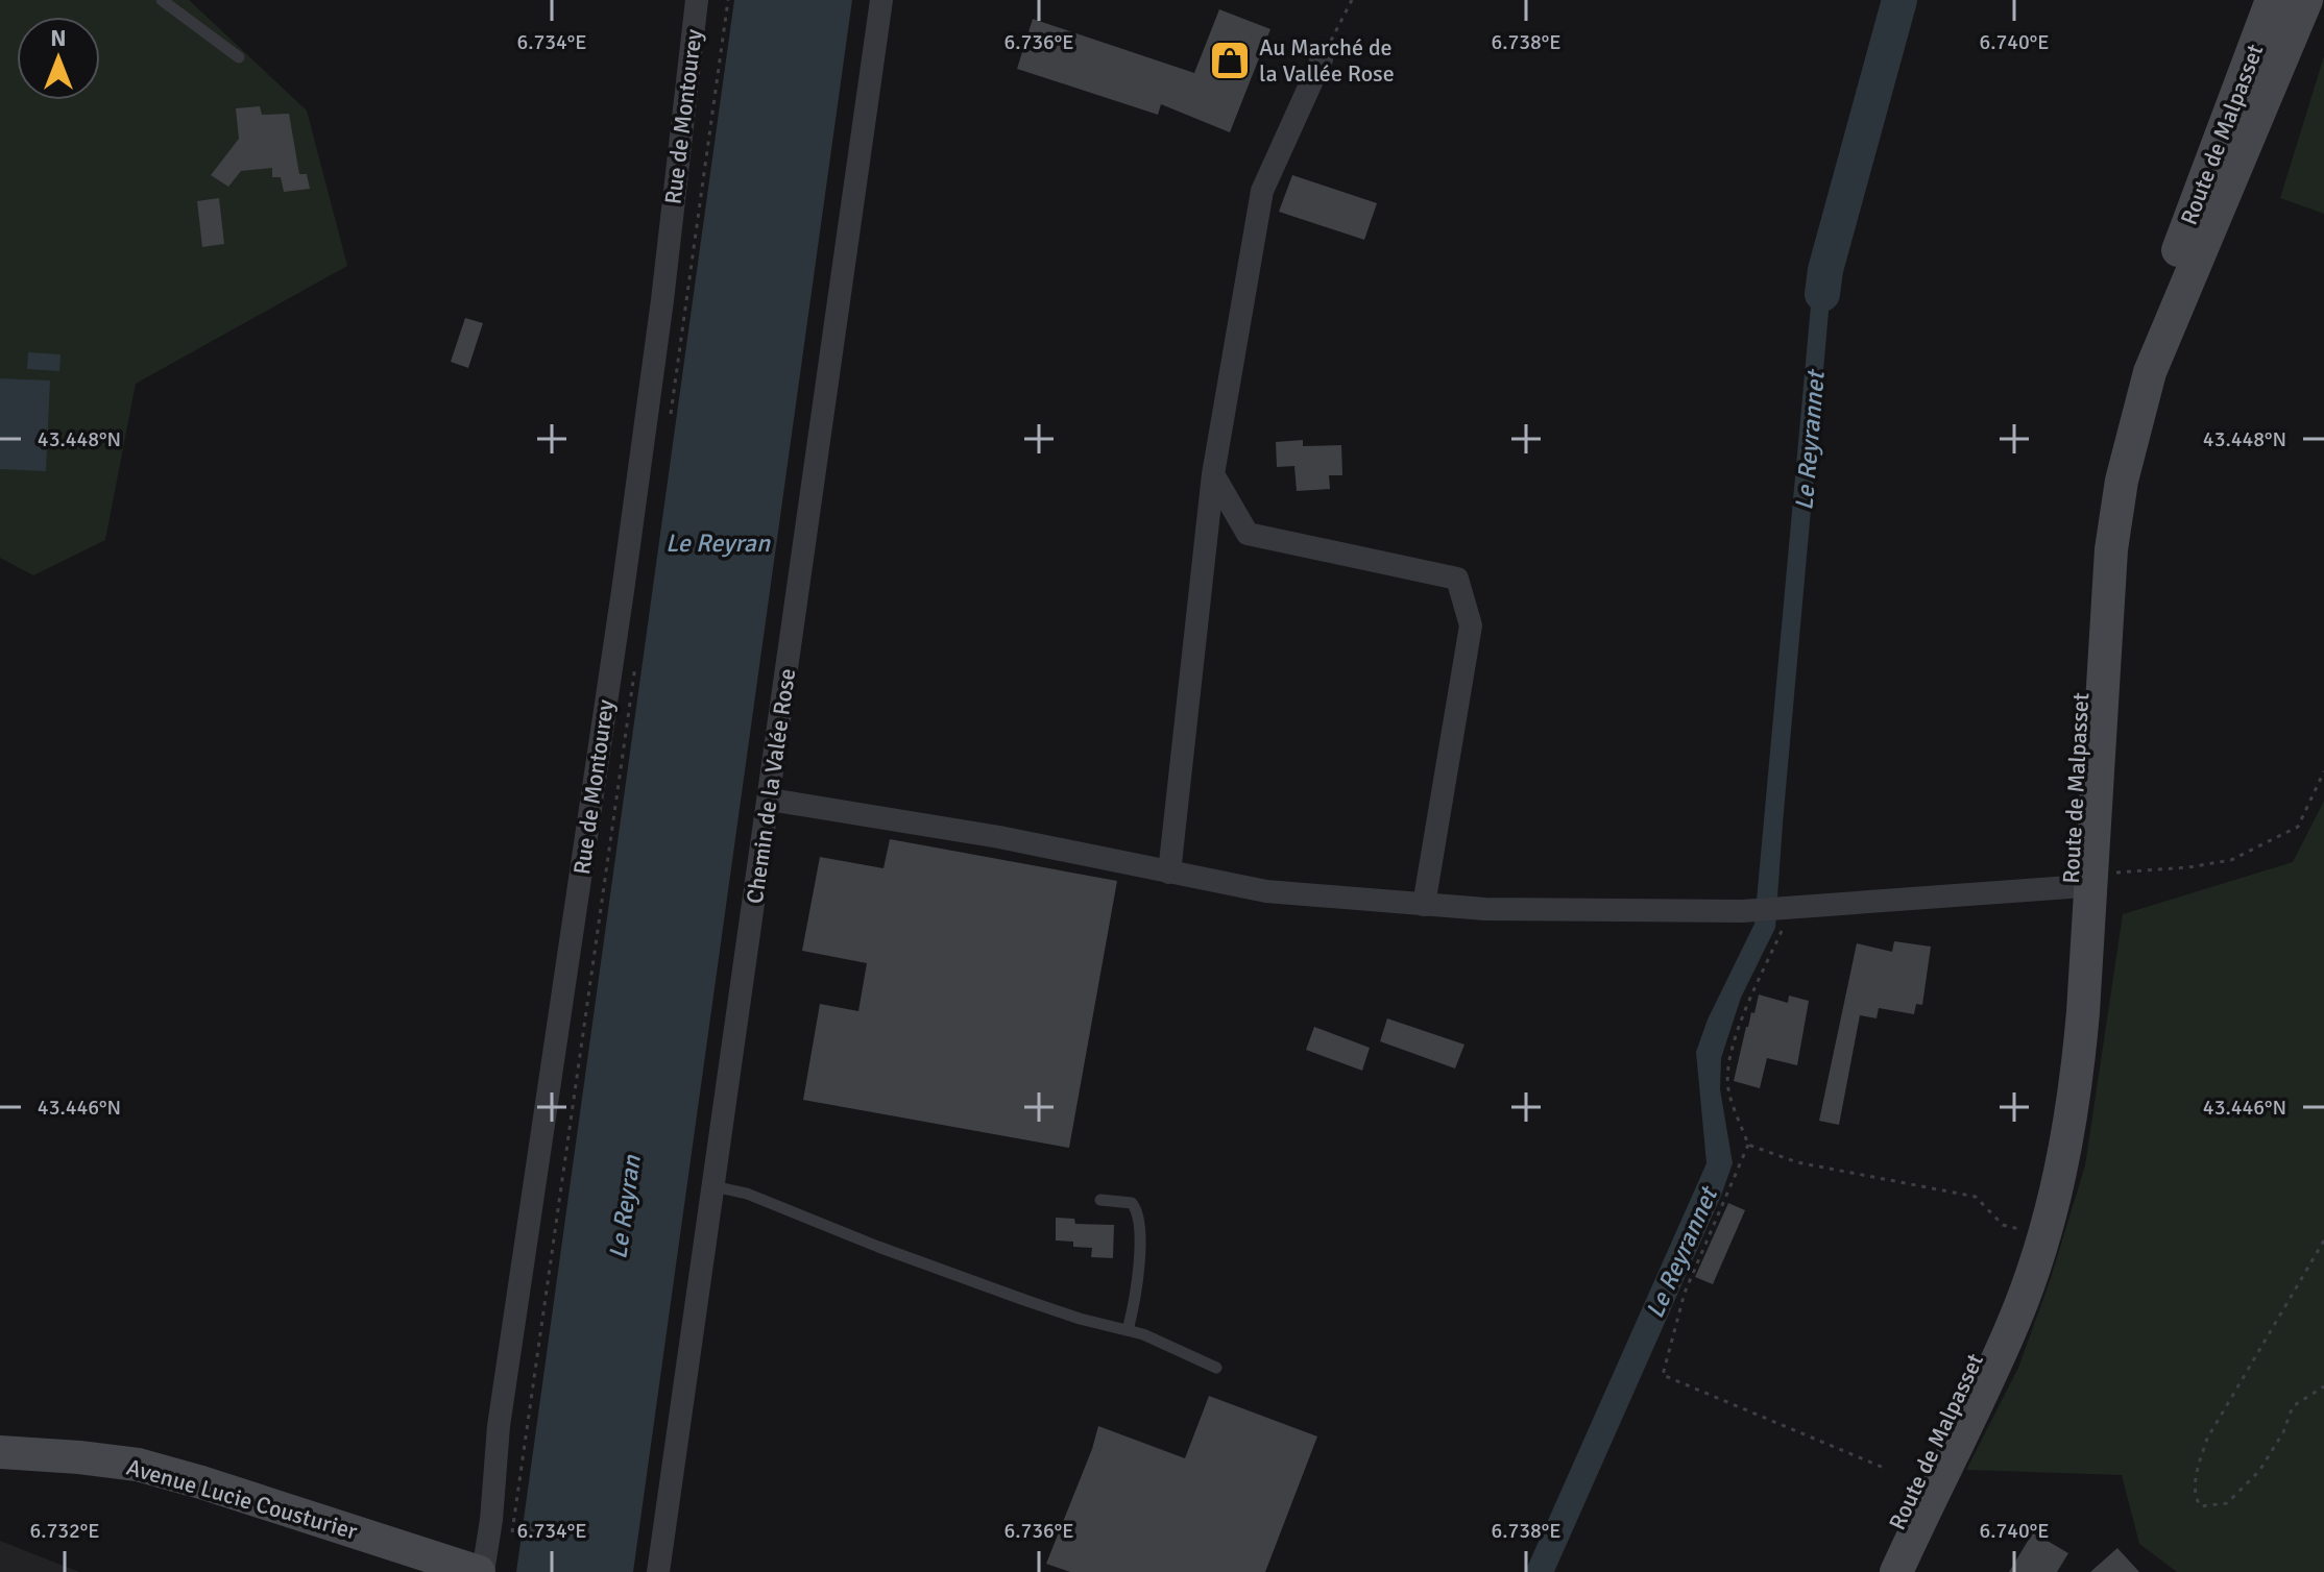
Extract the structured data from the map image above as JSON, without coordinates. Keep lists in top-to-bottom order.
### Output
{
  "streets": {
    "main road": ["Route de Malpasset", "Avenue Lucie Cousturier"],
    "street": ["Rue de Montourey", "Chemin de la Valée Rose"]
  },
  "crossings": [
    ["Rue de Montourey", "Avenue Lucie Cousturier"]
  ],
  "water": ["Le Reyrannet", "Le Reyran"],
  "places": {
    "shop": ["Au Marché de la Vallée Rose"]
  },
  "north": "top",
  "coordinates": [
    "6.734°E",
    "6.736°E",
    "6.738°E",
    "6.740°E",
    "43.448°N",
    "43.446°N",
    "6.732°E"
  ]
}
